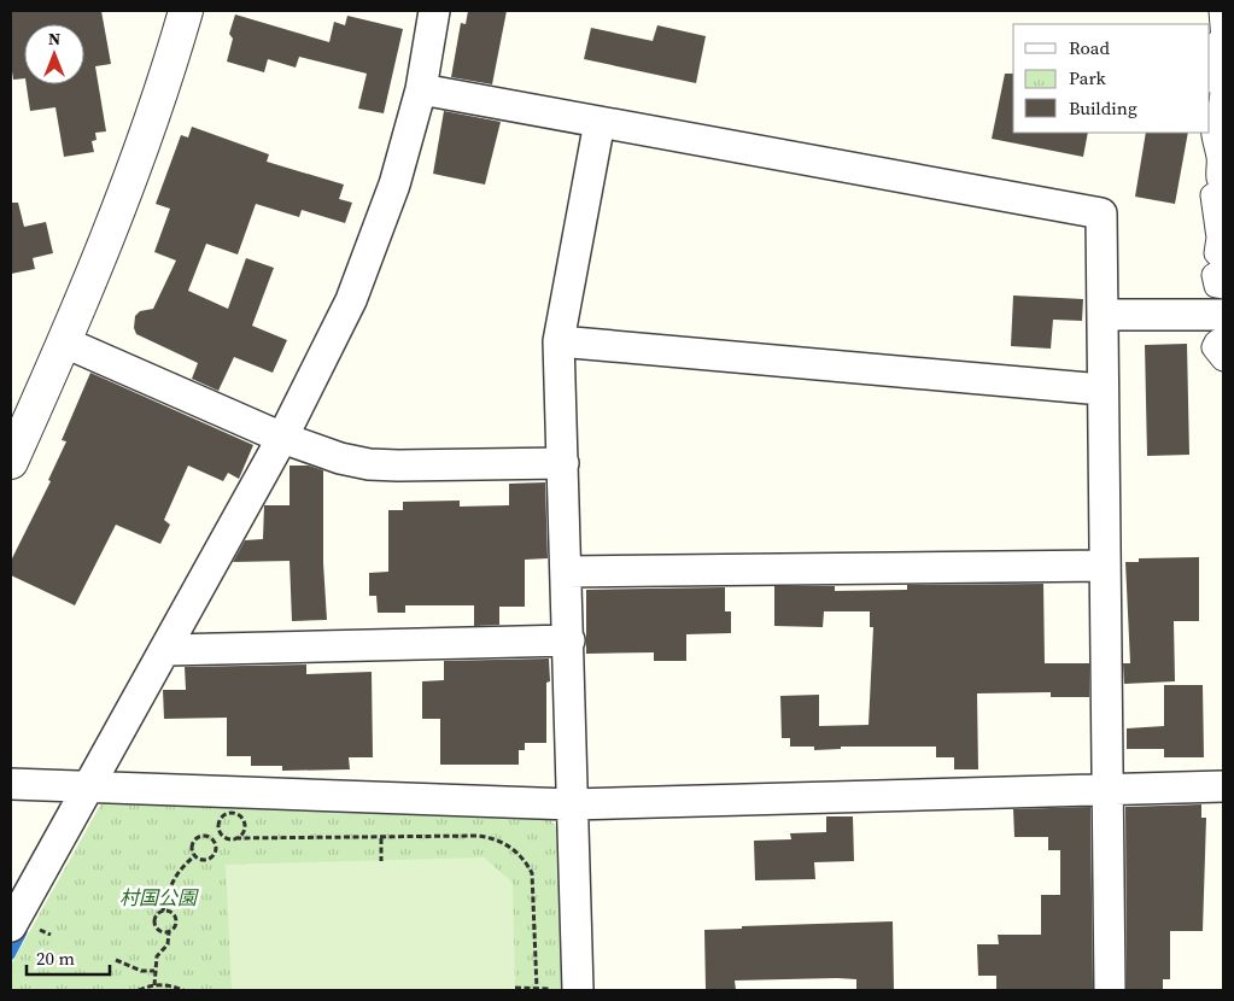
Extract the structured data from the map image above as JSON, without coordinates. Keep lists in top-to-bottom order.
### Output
{
  "parks": ["村国公園"],
  "legend": ["Road", "Park", "Building"],
  "scale_bar": "20 m",
  "north": "top"
}
